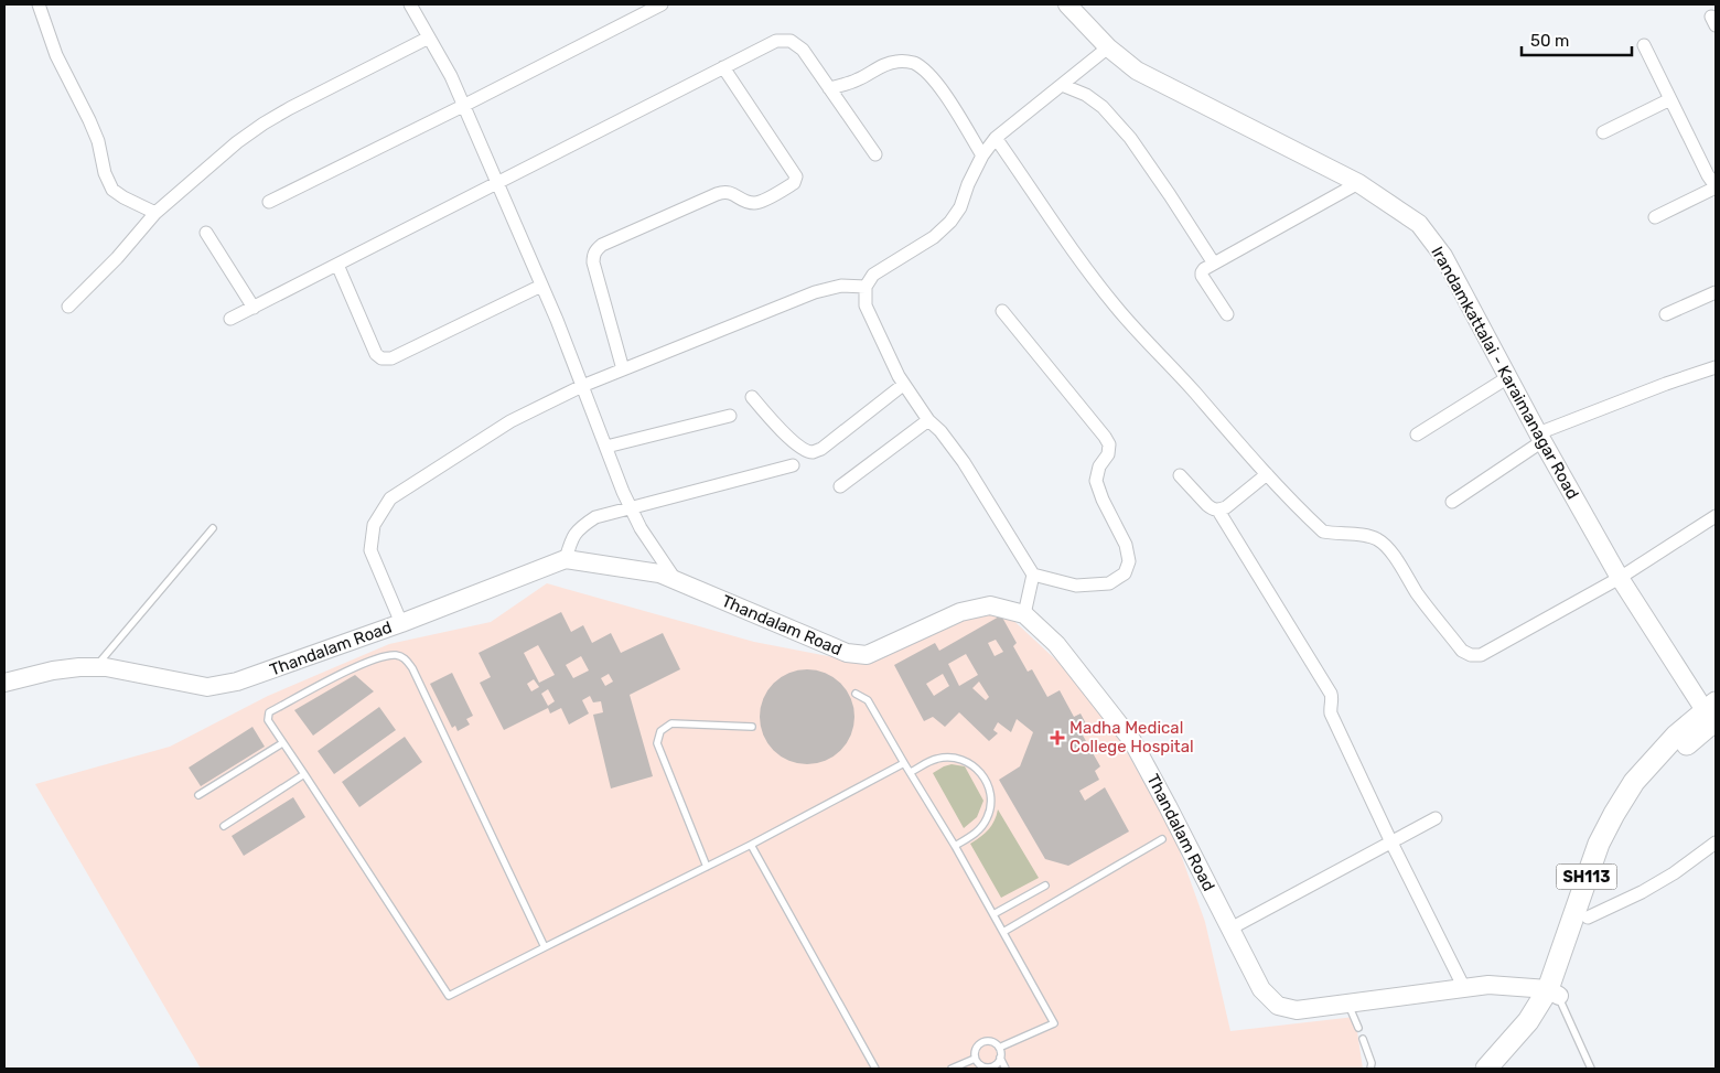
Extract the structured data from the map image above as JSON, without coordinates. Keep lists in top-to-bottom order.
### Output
{
  "streets": {
    "main road": ["SH113"],
    "street": ["Irandamkattalai - Karaimanagar Road", "Thandalam Road"]
  },
  "crossings": [
    ["Irandamkattalai - Karaimanagar Road", "SH113"],
    ["Thandalam Road", "SH113"]
  ],
  "places": {
    "health": ["Madha Medical College Hospital"]
  },
  "scale_bar": "50 m"
}
